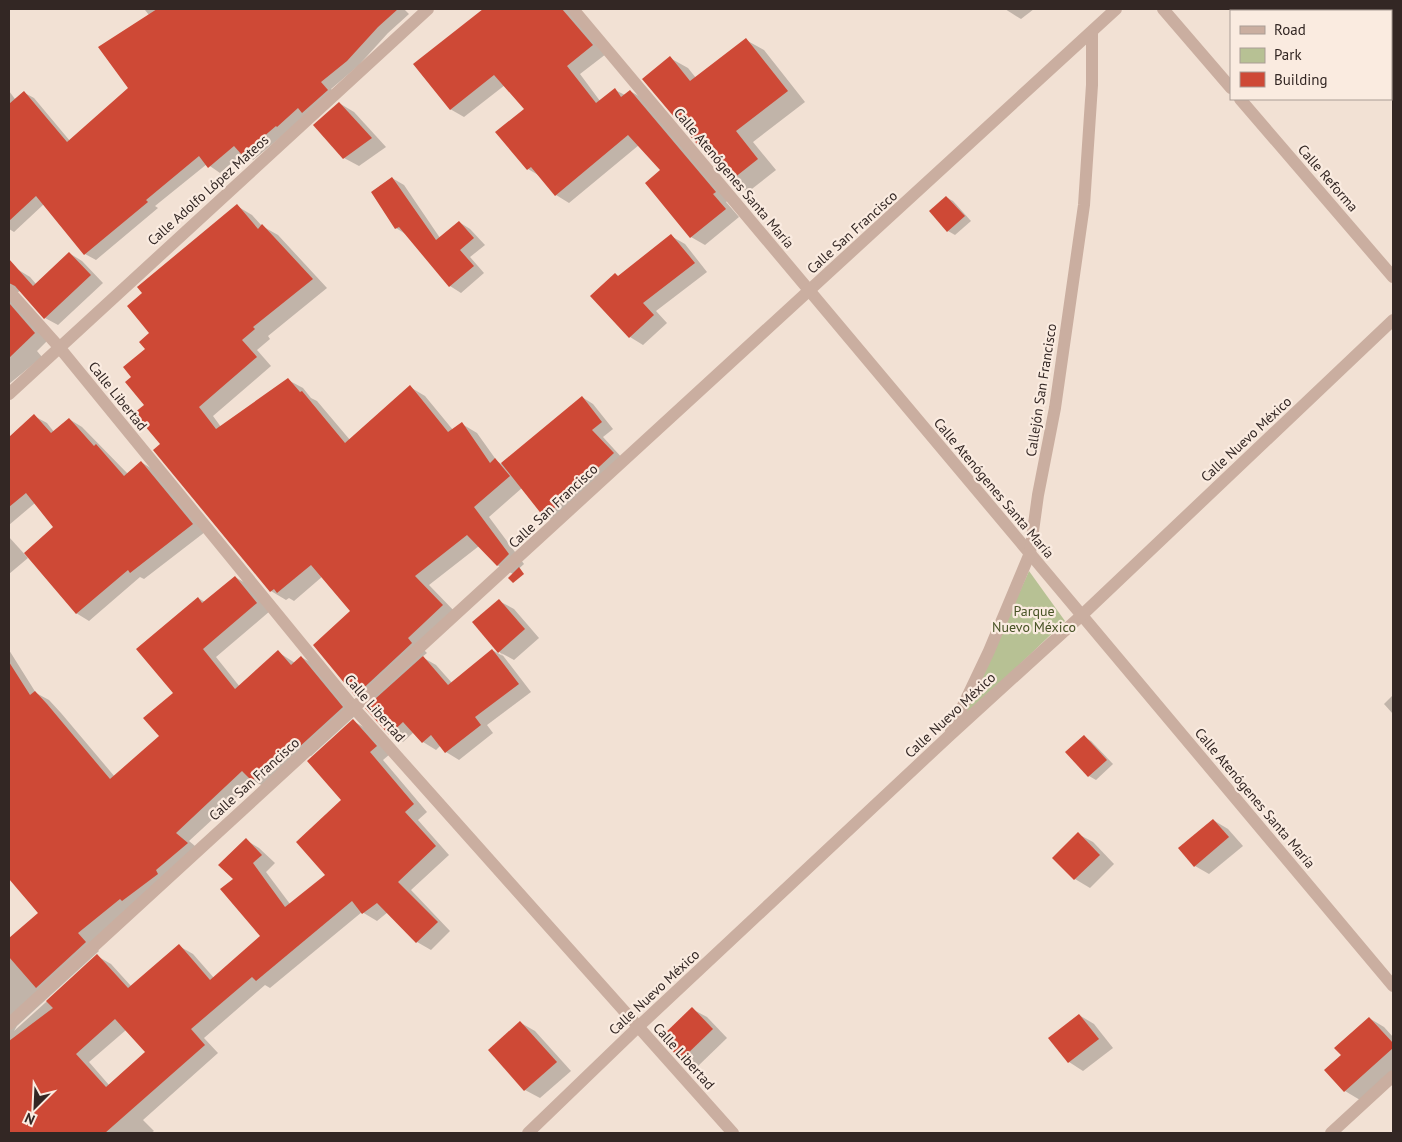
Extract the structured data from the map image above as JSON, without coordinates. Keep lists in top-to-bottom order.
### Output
{
  "streets": {
    "street": [
      "Calle Atenógenes Santa María",
      "Calle Reforma",
      "Calle Adolfo López Mateos",
      "Calle San Francisco",
      "Callejón San Francisco",
      "Calle Libertad",
      "Calle Nuevo México"
    ]
  },
  "crossings": [
    ["Calle Atenógenes Santa María", "Calle San Francisco"],
    ["Calle Atenógenes Santa María", "Callejón San Francisco"],
    ["Calle Atenógenes Santa María", "Calle Nuevo México"],
    ["Calle Adolfo López Mateos", "Calle Libertad"],
    ["Calle San Francisco", "Callejón San Francisco"],
    ["Calle San Francisco", "Calle Libertad"],
    ["Callejón San Francisco", "Calle Nuevo México"],
    ["Calle Libertad", "Calle Nuevo México"]
  ],
  "parks": ["Parque Nuevo México"],
  "legend": ["Road", "Park", "Building"],
  "north": "bottom left"
}
